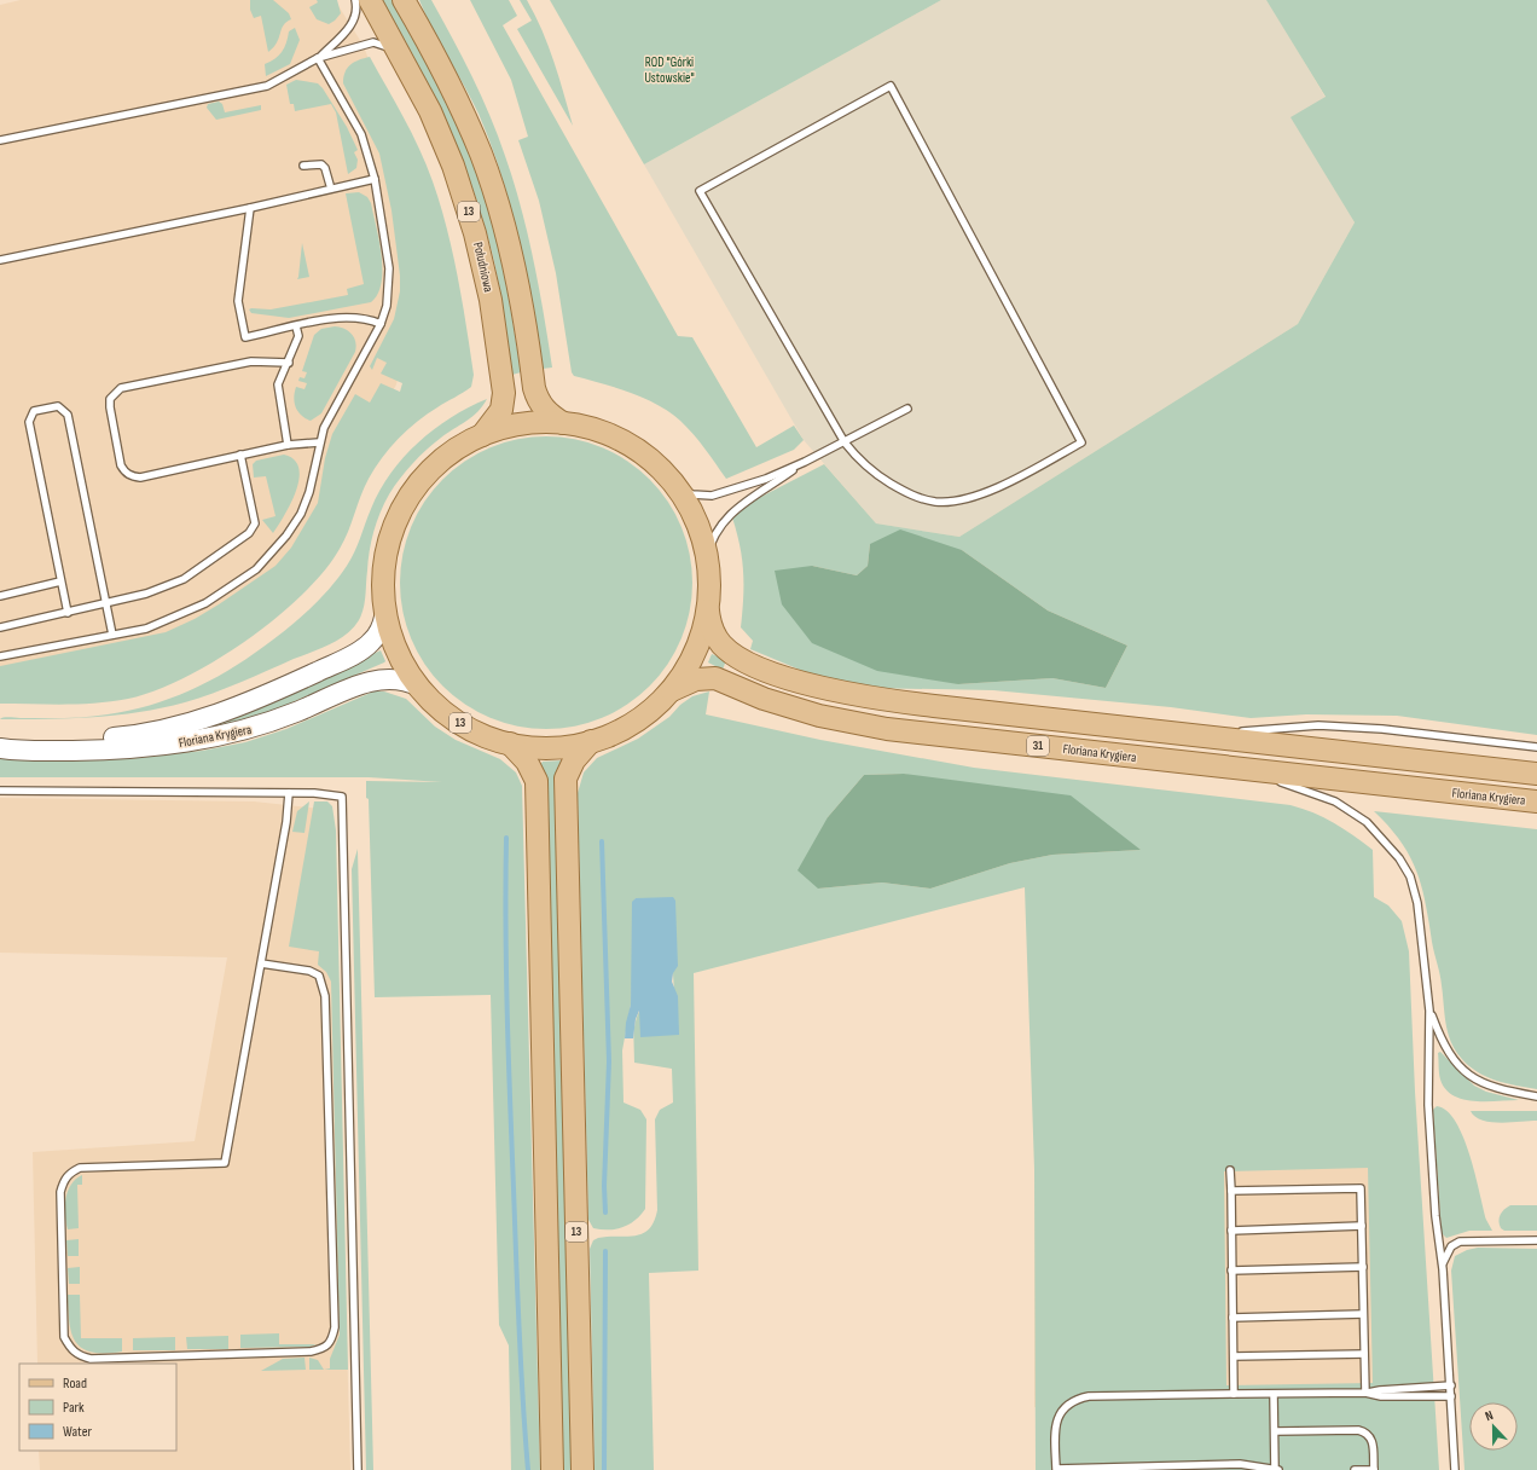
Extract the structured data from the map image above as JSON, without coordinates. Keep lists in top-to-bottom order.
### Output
{
  "streets": {
    "main road": [
      "13",
      "Południowa",
      "Floriana Krygiera",
      "31"
    ]
  },
  "crossings": [
    ["13", "Południowa"],
    ["13", "Floriana Krygiera"]
  ],
  "parks": ["ROD \"Górki Ustowskie\""],
  "legend": ["Road", "Park", "Water"],
  "north": "top"
}
